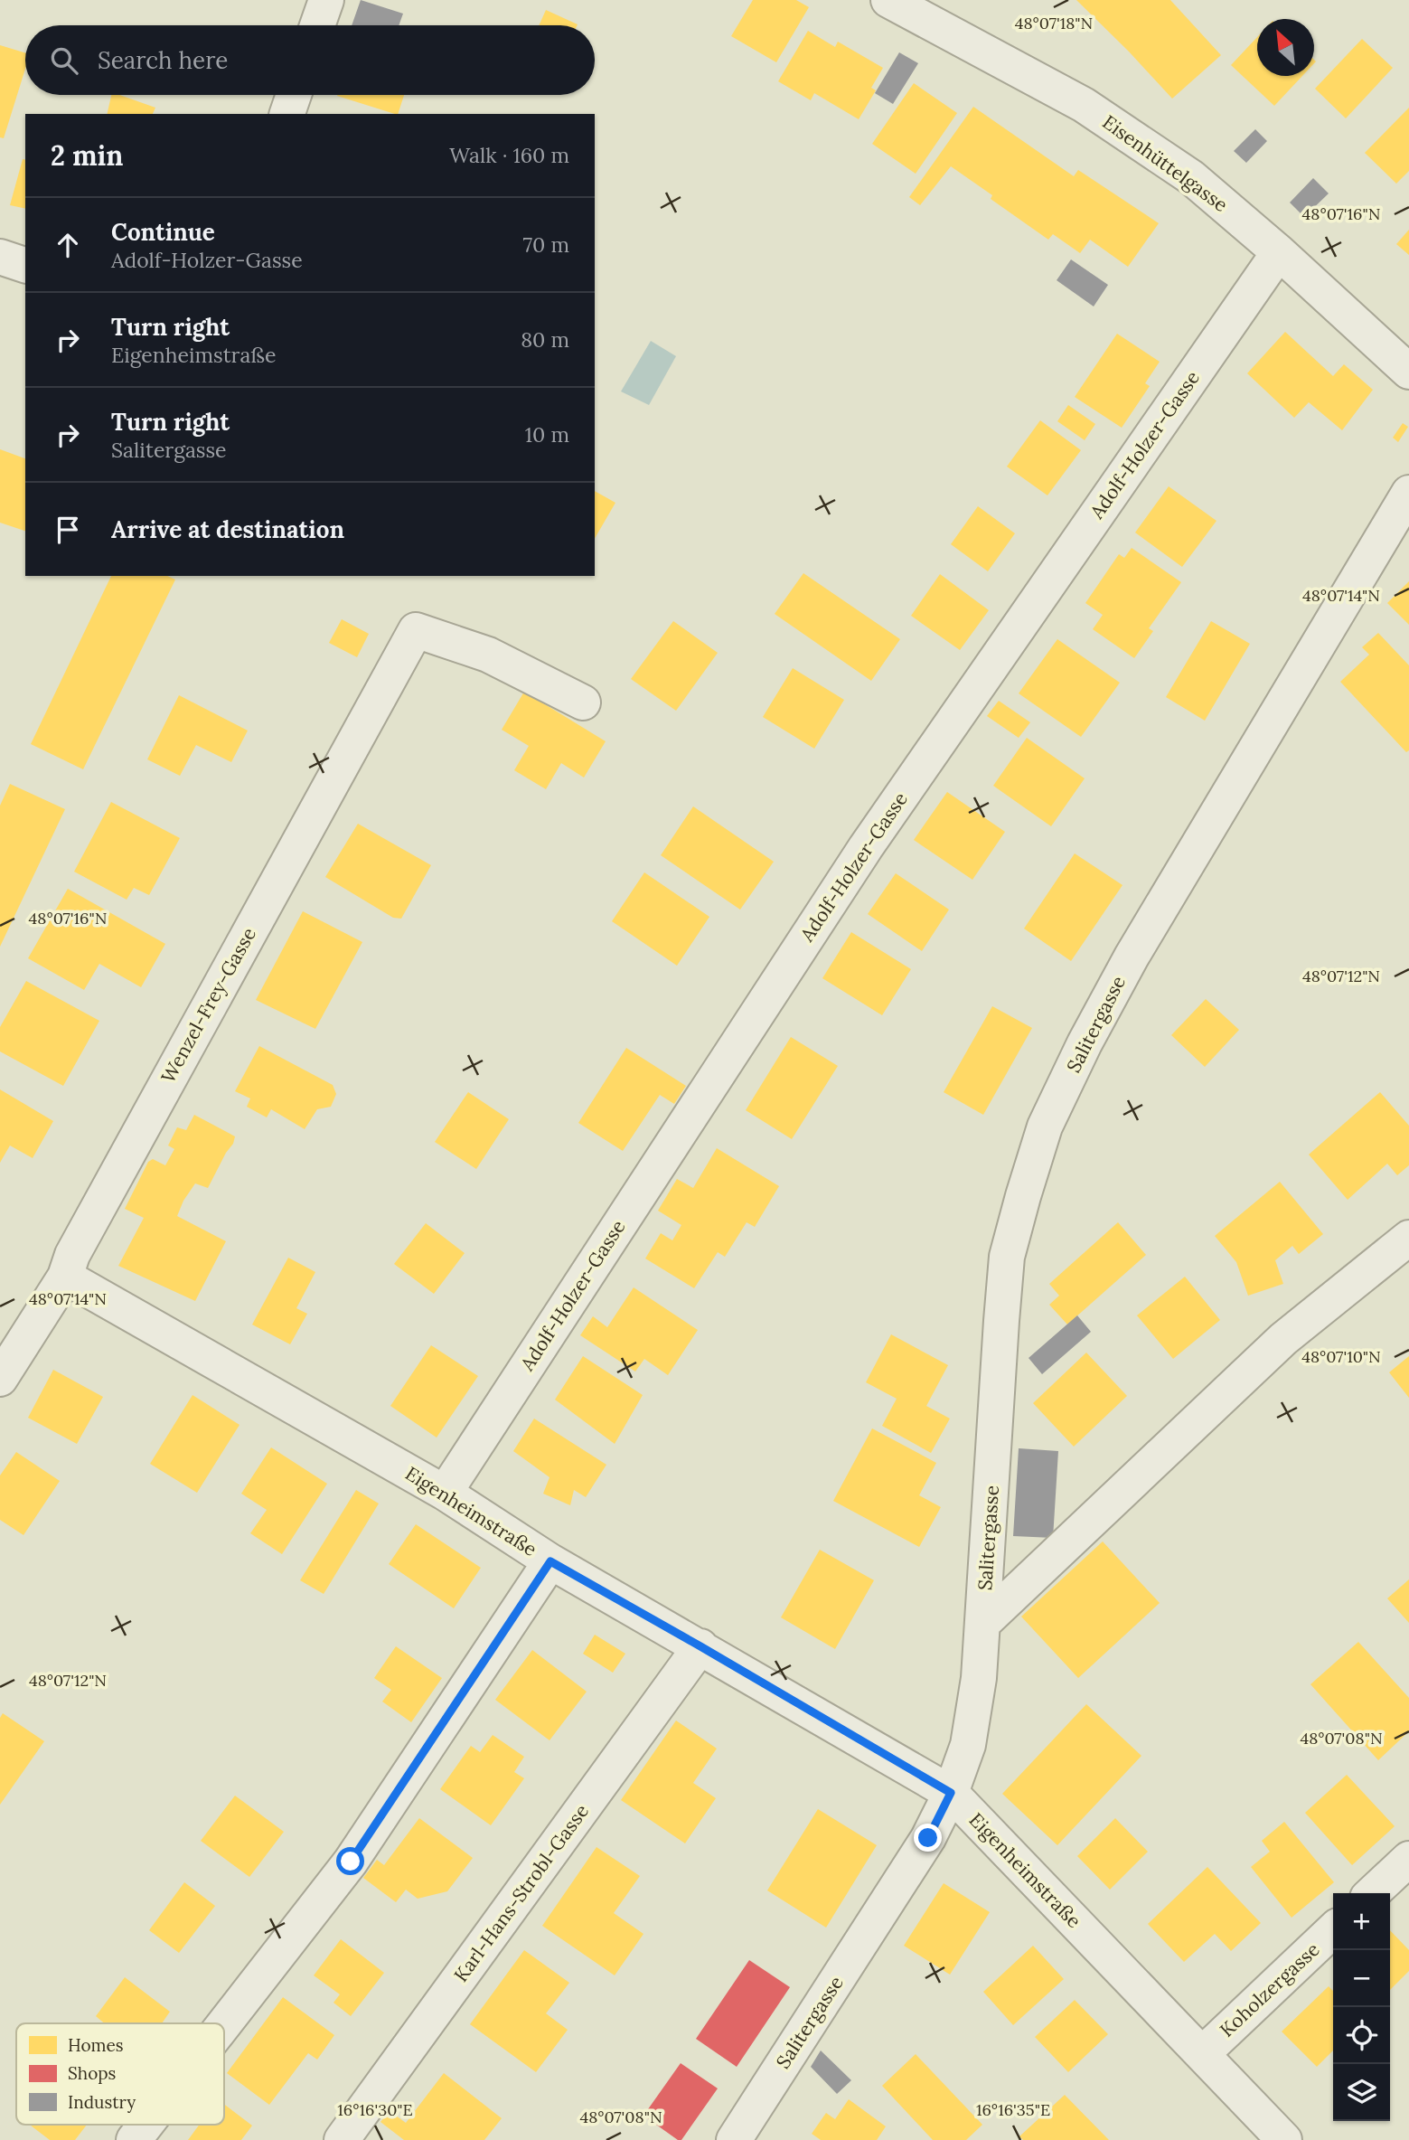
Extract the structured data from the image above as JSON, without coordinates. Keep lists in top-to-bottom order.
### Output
{
  "streets": {
    "street": [
      "Eisenhüttelgasse",
      "Adolf-Holzer-Gasse",
      "Wenzel-Frey-Gasse",
      "Salitergasse",
      "Eigenheimstraße",
      "Karl-Hans-Strobl-Gasse",
      "Koholzergasse"
    ]
  },
  "crossings": [
    ["Eisenhüttelgasse", "Adolf-Holzer-Gasse"],
    ["Adolf-Holzer-Gasse", "Eigenheimstraße"],
    ["Wenzel-Frey-Gasse", "Eigenheimstraße"],
    ["Salitergasse", "Eigenheimstraße"],
    ["Eigenheimstraße", "Karl-Hans-Strobl-Gasse"],
    ["Eigenheimstraße", "Koholzergasse"]
  ],
  "legend": ["Homes", "Shops", "Industry"],
  "north": "top left",
  "page": {
    "search": "Search here",
    "heading": ["2 min", "Walk · 160 m"],
    "list": [
      ["Continue", "Adolf-Holzer-Gasse", "70 m"],
      ["Turn right", "Eigenheimstraße", "80 m"],
      ["Turn right", "Salitergasse", "10 m"],
      "Arrive at destination"
    ],
    "map_buttons": ["+", "−"]
  },
  "coordinates": [
    "48°07'18\"N",
    "48°07'16\"N",
    "48°07'14\"N",
    "48°07'12\"N",
    "48°07'10\"N",
    "48°07'08\"N",
    "16°16'30\"E",
    "16°16'35\"E"
  ]
}
